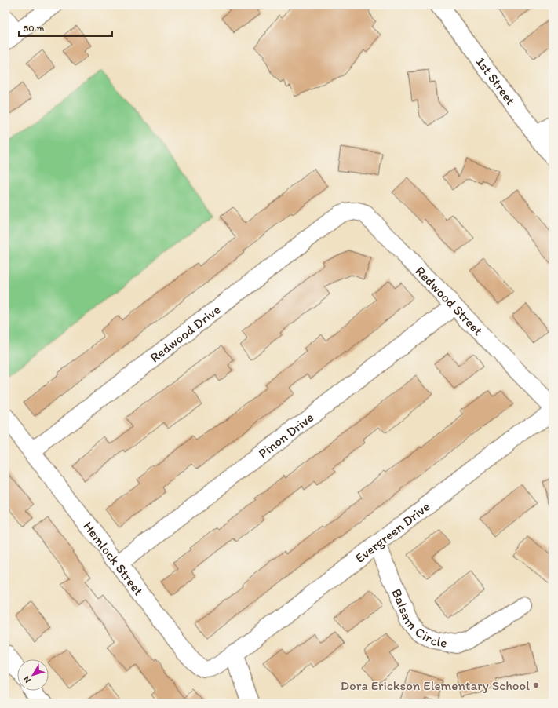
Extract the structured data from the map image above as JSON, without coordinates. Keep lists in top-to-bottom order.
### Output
{
  "streets": {
    "street": [
      "1st Street",
      "Redwood Street",
      "Redwood Drive",
      "Pinon Drive",
      "Evergreen Drive",
      "Hemlock Street",
      "Balsam Circle"
    ]
  },
  "crossings": [
    ["Redwood Street", "Redwood Drive"],
    ["Redwood Street", "Pinon Drive"],
    ["Redwood Drive", "Hemlock Street"],
    ["Pinon Drive", "Hemlock Street"],
    ["Evergreen Drive", "Hemlock Street"],
    ["Evergreen Drive", "Balsam Circle"]
  ],
  "places": ["Dora Erickson Elementary School"],
  "scale_bar": "50 m",
  "north": "bottom left"
}
